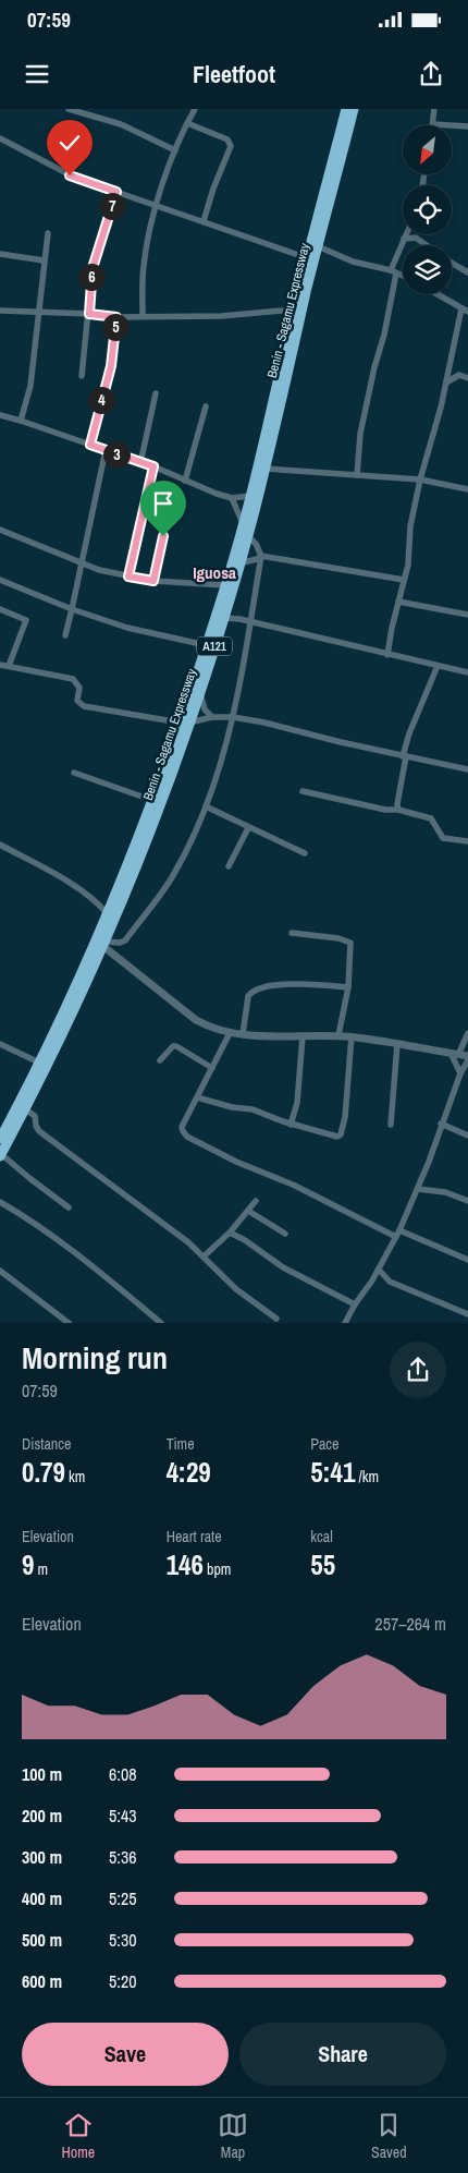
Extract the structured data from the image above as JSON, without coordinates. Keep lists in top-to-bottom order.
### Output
{
  "streets": {
    "highway": ["Benin - Sagamu Expressway", "A121"]
  },
  "crossings": [
    ["Benin - Sagamu Expressway", "A121"]
  ],
  "districts": ["Iguosa"],
  "north": "bottom left",
  "page": {
    "status": "07:59",
    "header": "Fleetfoot",
    "pins": [
      "7",
      "6",
      "5",
      "4",
      "3"
    ],
    "heading": ["Morning run", "07:59"],
    "stats": [
      ["Distance", "0.79 km"],
      ["Time", "4:29"],
      ["Pace", "5:41 /km"],
      ["Elevation", "9 m"],
      ["Heart rate", "146 bpm"],
      ["kcal", "55"]
    ],
    "chart": ["Elevation", "257–264 m"],
    "list": [
      {
        "name": "100 m",
        "note": "6:08"
      },
      {
        "name": "200 m",
        "note": "5:43"
      },
      {
        "name": "300 m",
        "note": "5:36"
      },
      {
        "name": "400 m",
        "note": "5:25"
      },
      {
        "name": "500 m",
        "note": "5:30"
      },
      {
        "name": "600 m",
        "note": "5:20"
      }
    ],
    "buttons": ["Save", "Share"],
    "tabs": ["Home", "Map", "Saved"]
  }
}
